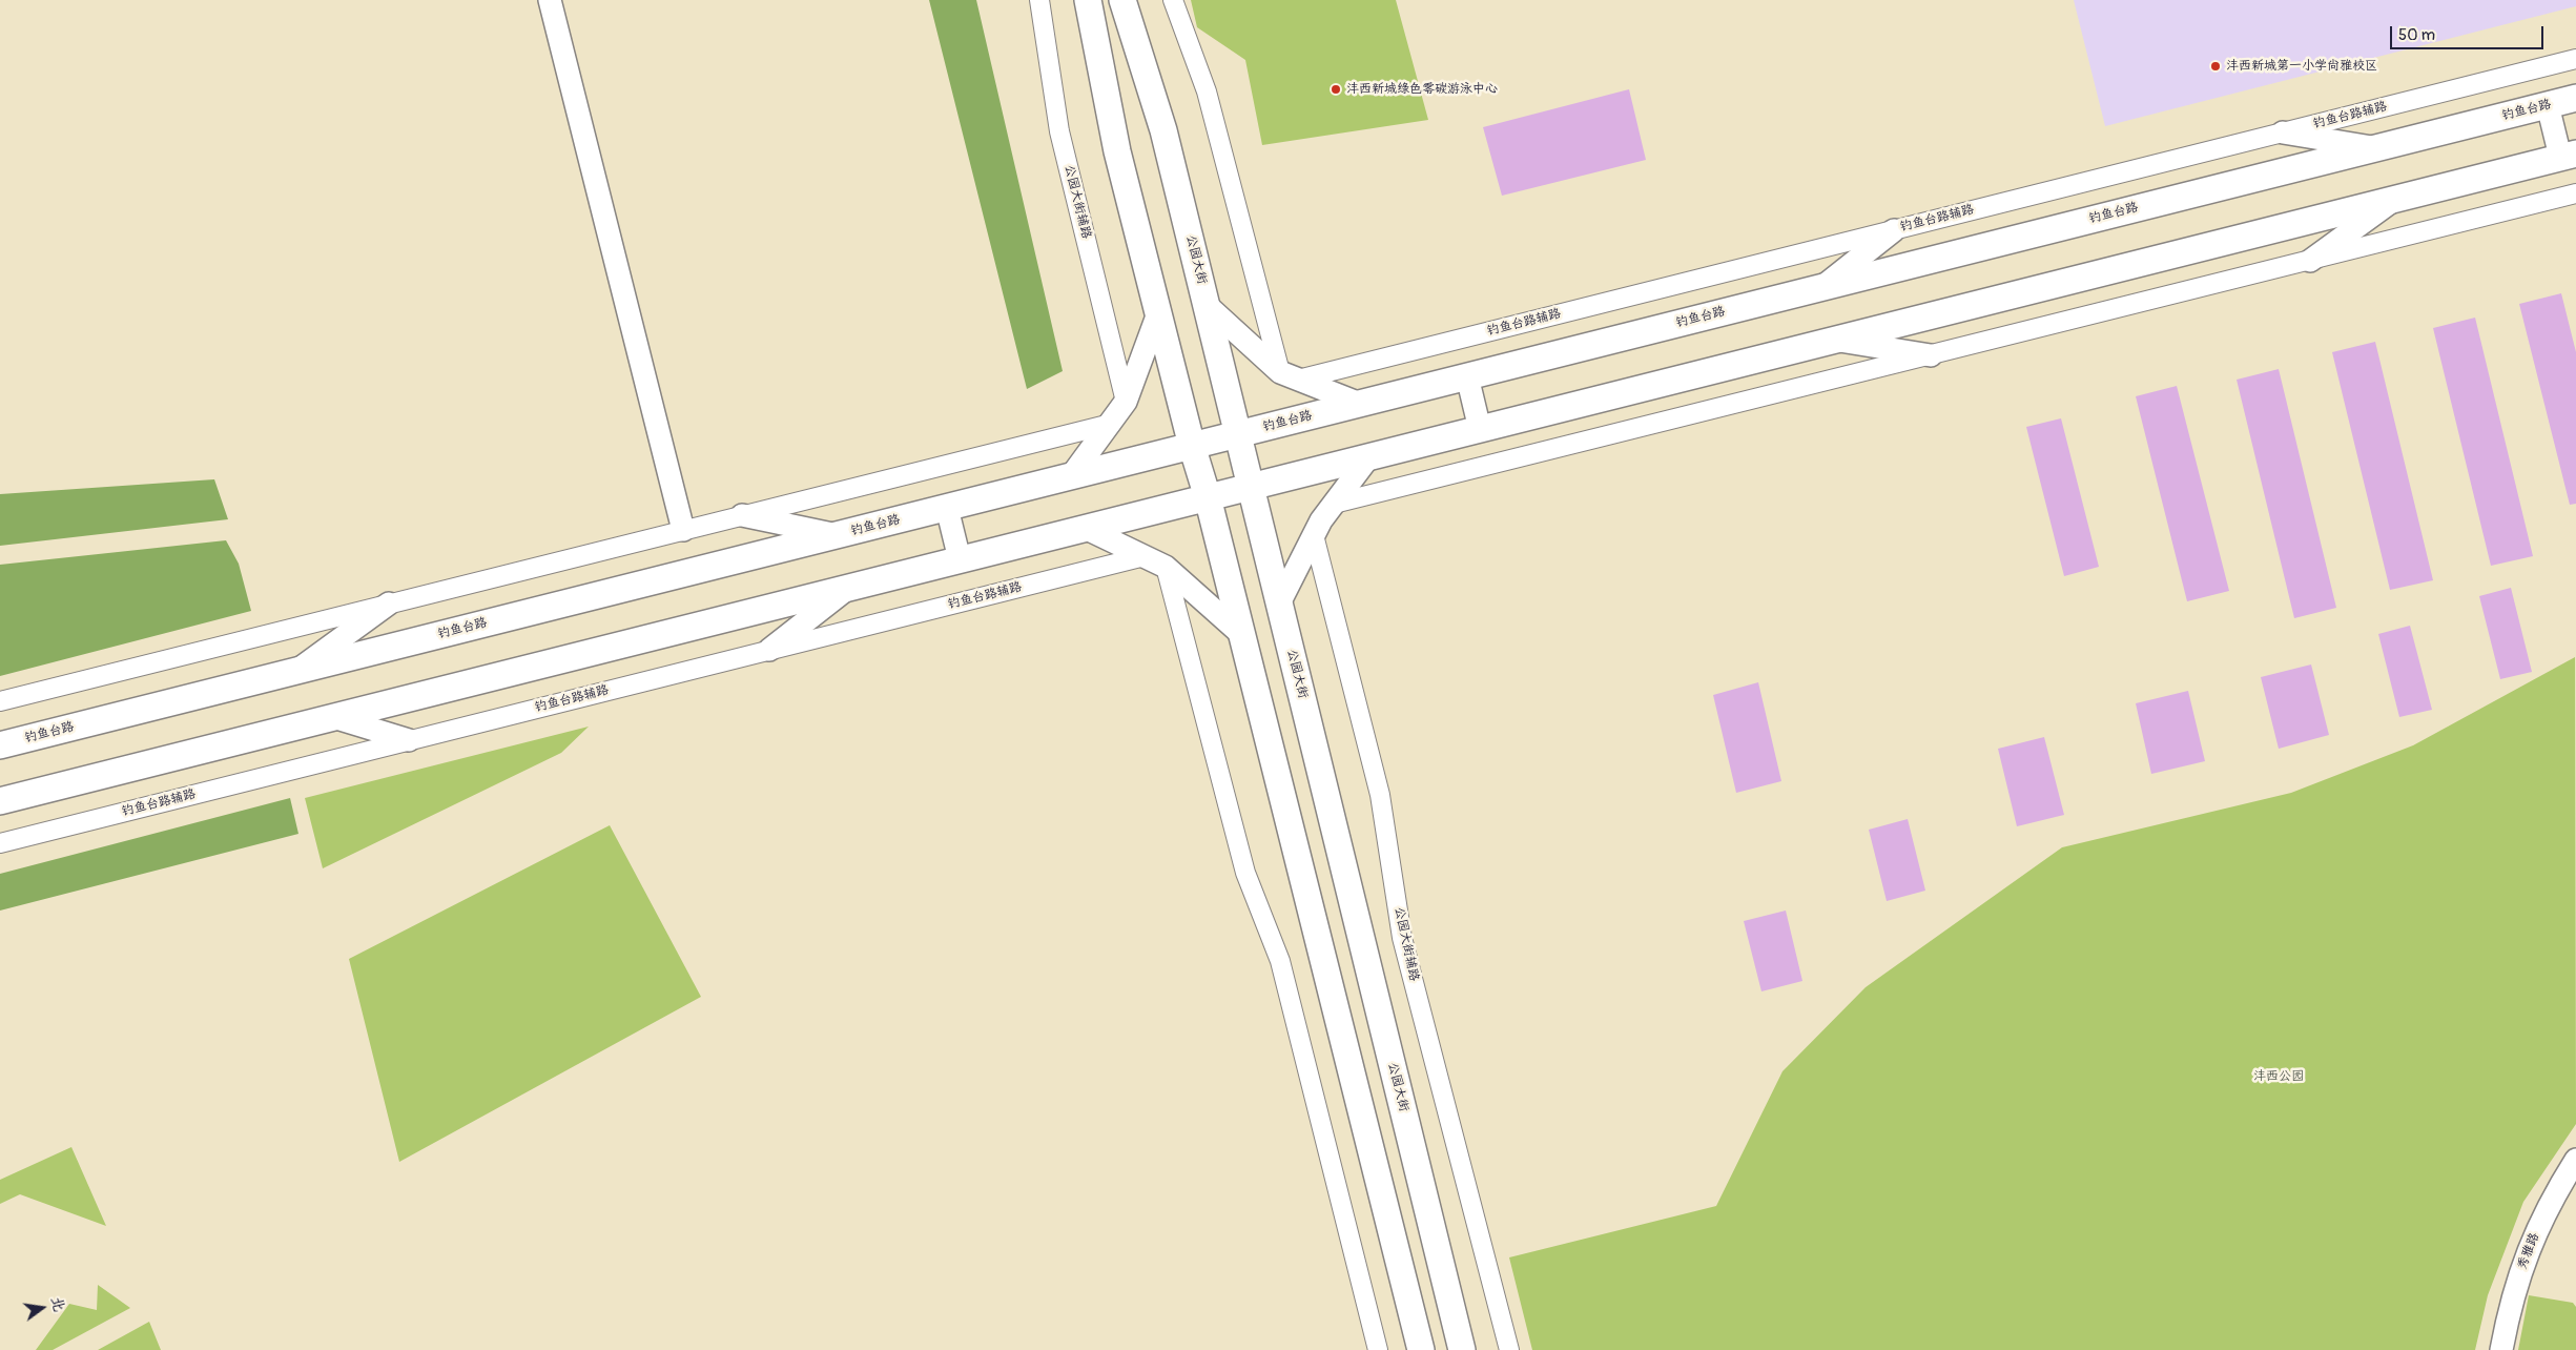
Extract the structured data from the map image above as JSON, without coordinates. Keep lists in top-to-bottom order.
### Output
{
  "streets": {
    "main road": ["钓鱼台路", "公园大街"],
    "street": ["钓鱼台路辅路", "公园大街辅路", "秀雅路"]
  },
  "crossings": [
    ["钓鱼台路", "公园大街"]
  ],
  "parks": ["沣西公园"],
  "places": ["沣西新城第一小学尚雅校区", "沣西新城绿色零碳游泳中心"],
  "scale_bar": "50 m",
  "north": "right"
}
